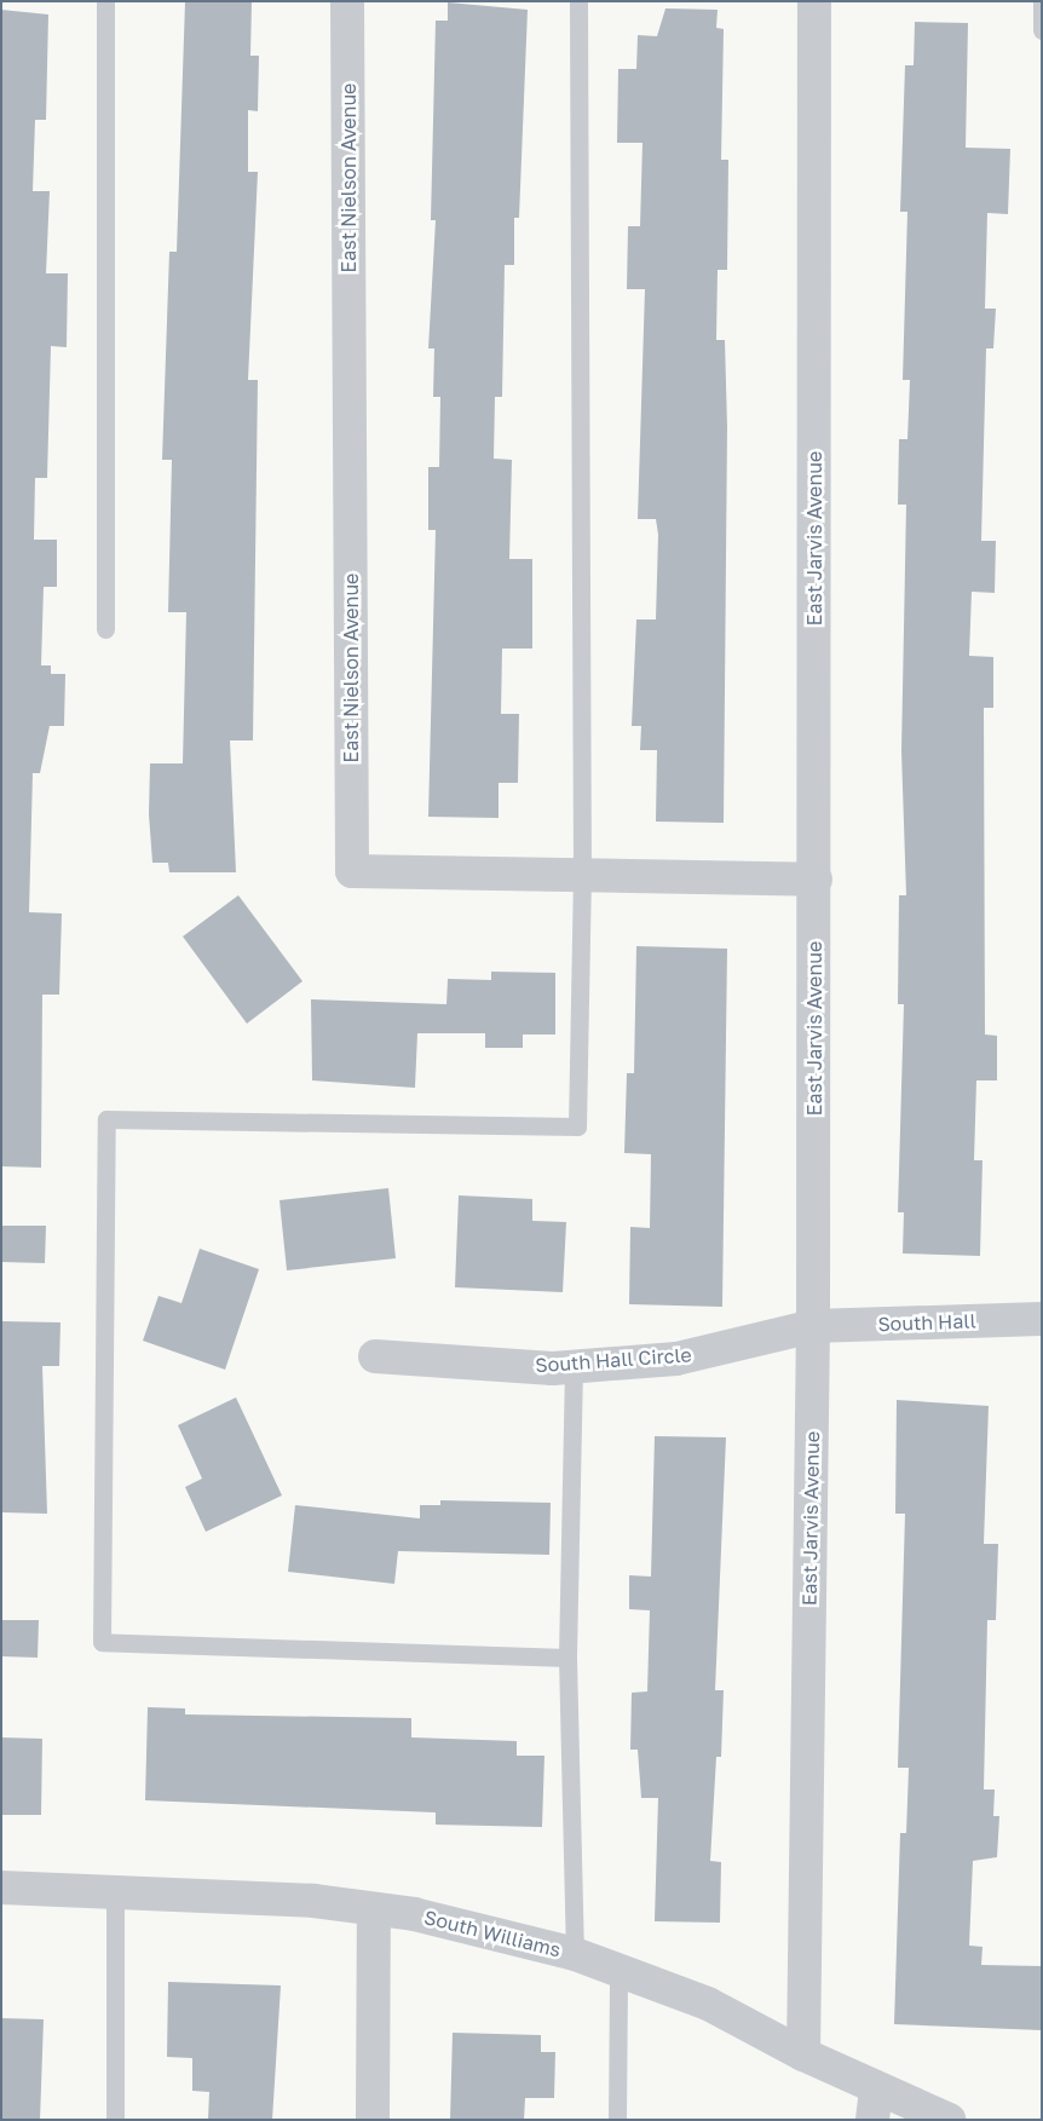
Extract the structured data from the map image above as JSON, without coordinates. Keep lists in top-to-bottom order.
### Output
{
  "streets": {
    "street": [
      "East Nielson Avenue",
      "East Jarvis Avenue",
      "South Hall",
      "South Hall Circle",
      "South Williams"
    ]
  },
  "crossings": [
    ["East Nielson Avenue", "East Jarvis Avenue"],
    ["East Jarvis Avenue", "South Hall"],
    ["East Jarvis Avenue", "South Hall Circle"],
    ["East Jarvis Avenue", "South Williams"],
    ["South Hall", "South Hall Circle"]
  ]
}
